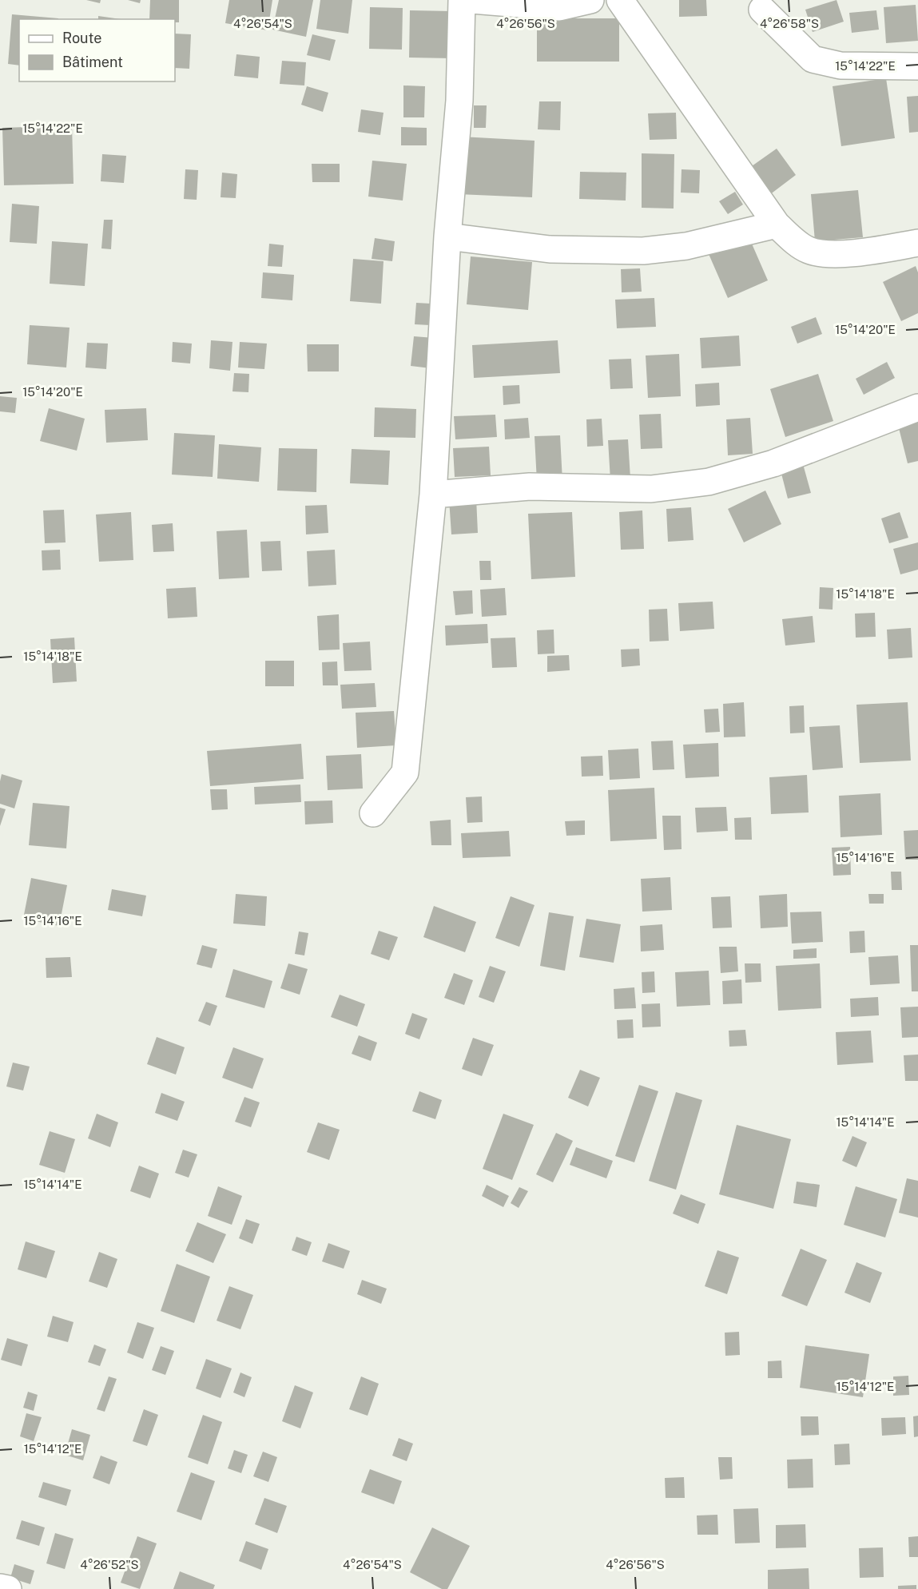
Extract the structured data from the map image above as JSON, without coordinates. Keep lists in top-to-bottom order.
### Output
{
  "legend": ["Route", "Bâtiment"],
  "coordinates": [
    "4°26'54\"S",
    "4°26'56\"S",
    "4°26'58\"S",
    "15°14'22\"E",
    "15°14'20\"E",
    "15°14'18\"E",
    "15°14'16\"E",
    "15°14'14\"E",
    "15°14'12\"E",
    "4°26'52\"S"
  ]
}
